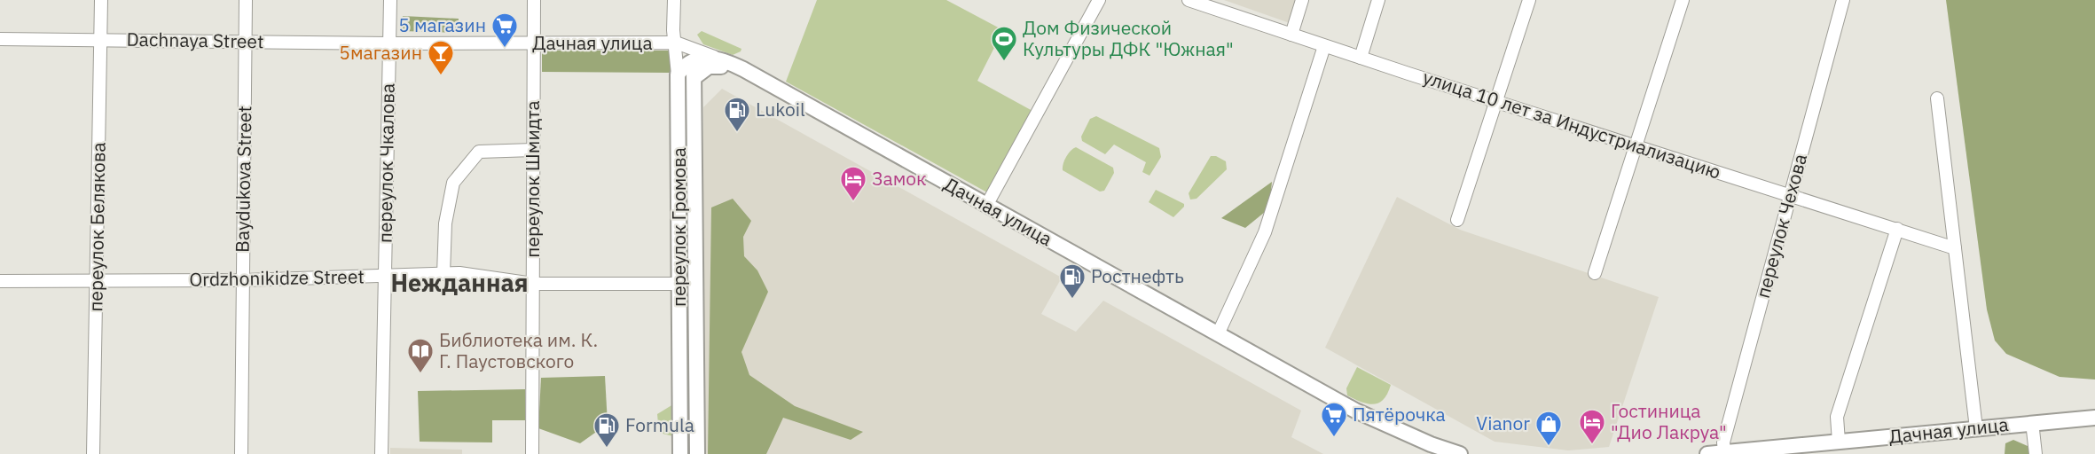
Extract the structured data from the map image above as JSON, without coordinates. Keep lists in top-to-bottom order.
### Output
{
  "streets": {
    "main road": ["Дачная улица", "переулок Громова"],
    "street": [
      "Dachnaya Street",
      "улица 10 лет за Индустриализацию",
      "переулок Чкалова",
      "Baydukova Street",
      "переулок Шмидта",
      "переулок Чехова",
      "переулок Белякова",
      "Ordzhonikidze Street"
    ]
  },
  "crossings": [
    ["Dachnaya Street", "Дачная улица"],
    ["Dachnaya Street", "переулок Чкалова"],
    ["Dachnaya Street", "Baydukova Street"],
    ["Dachnaya Street", "переулок Белякова"],
    ["Дачная улица", "переулок Чкалова"],
    ["Дачная улица", "переулок Шмидта"],
    ["Дачная улица", "переулок Чехова"],
    ["Дачная улица", "переулок Громова"],
    ["улица 10 лет за Индустриализацию", "переулок Чехова"],
    ["переулок Чкалова", "Ordzhonikidze Street"],
    ["Baydukova Street", "Ordzhonikidze Street"],
    ["переулок Шмидта", "Ordzhonikidze Street"],
    ["переулок Белякова", "Ordzhonikidze Street"],
    ["переулок Громова", "Ordzhonikidze Street"]
  ],
  "districts": ["Нежданная"],
  "places": {
    "supermarket": ["5 магазин", "Пятёрочка"],
    "sports": ["Дом Физической Культуры ДФК \"Южная\""],
    "bar": ["5магазин"],
    "fuel station": ["Lukoil", "Ростнефть", "Formula"],
    "hotel": ["Замок", "Гостиница \"Дио Лакруа\""],
    "library": ["Библиотека им. К. Г. Паустовского"],
    "shop": ["Vianor"]
  }
}
